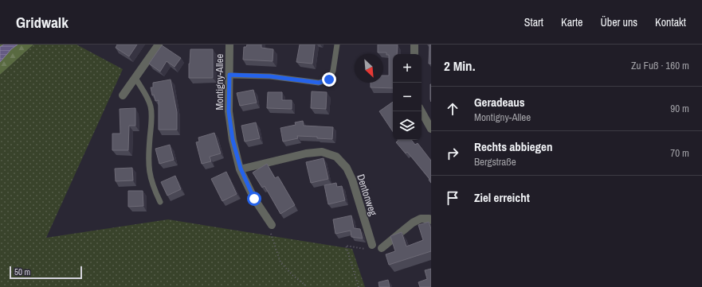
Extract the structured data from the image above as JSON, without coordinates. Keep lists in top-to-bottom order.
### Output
{
  "streets": {
    "street": ["Montigny-Allee", "Dentonweg"]
  },
  "crossings": [
    ["Montigny-Allee", "Dentonweg"]
  ],
  "scale_bar": "50 m",
  "north": "bottom right",
  "page": {
    "header": "Gridwalk",
    "nav": [
      "Start",
      "Karte",
      "Über uns",
      "Kontakt"
    ],
    "heading": ["2 Min.", "Zu Fuß · 160 m"],
    "map_buttons": ["+", "−"],
    "list": [
      ["Geradeaus", "Montigny-Allee", "90 m"],
      ["Rechts abbiegen", "Bergstraße", "70 m"],
      "Ziel erreicht"
    ],
    "scale": "50 m"
  }
}
